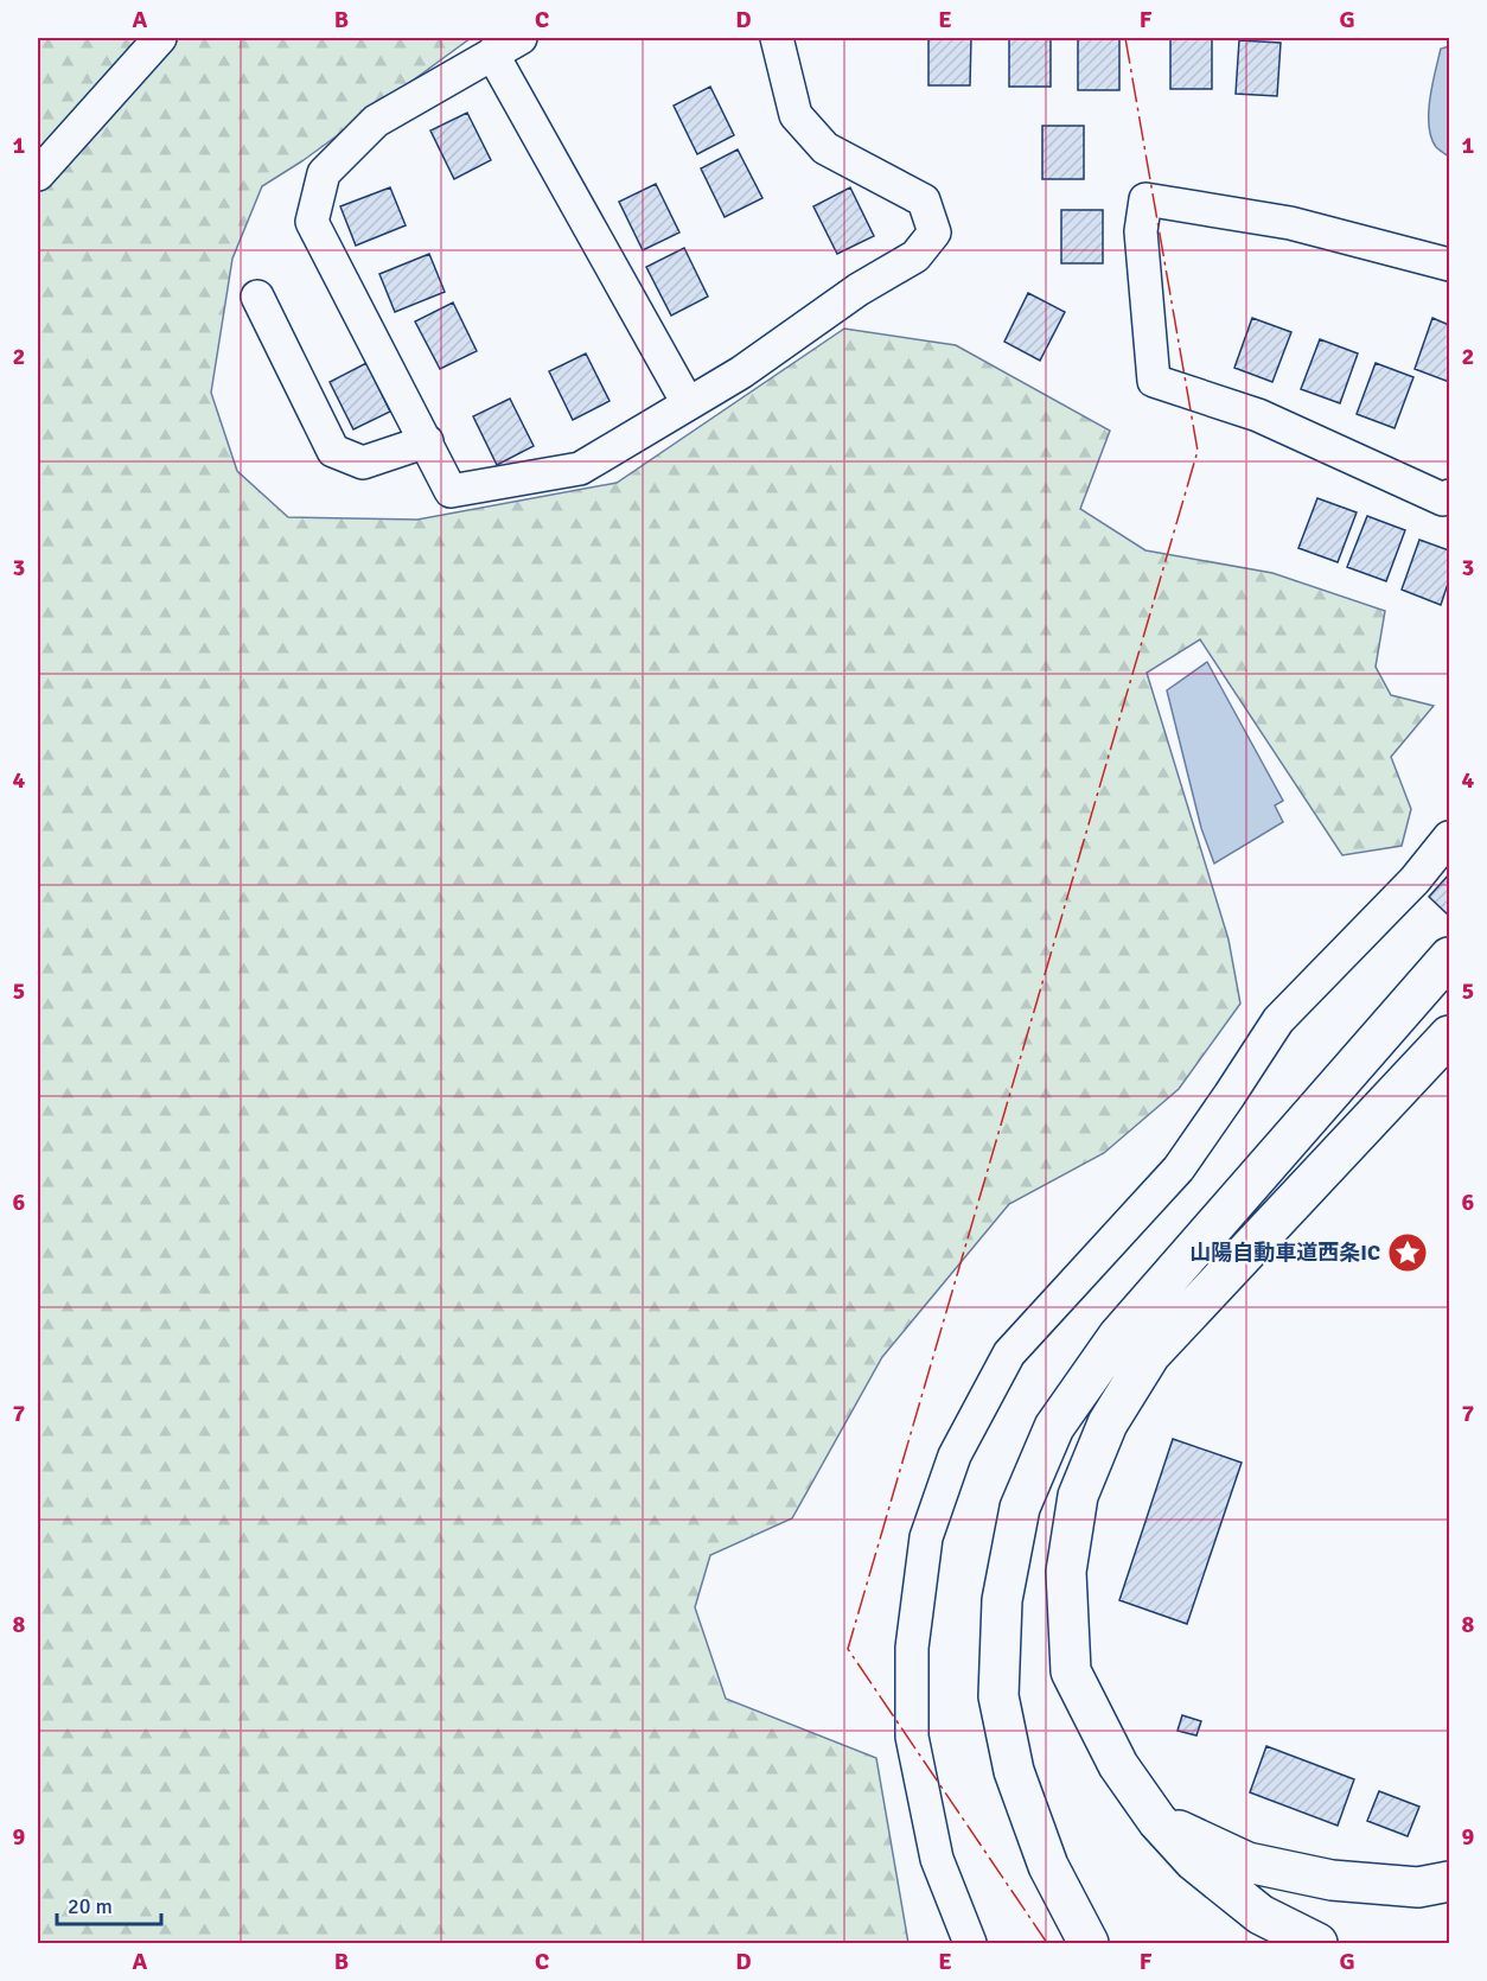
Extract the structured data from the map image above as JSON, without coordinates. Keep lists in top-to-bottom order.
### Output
{
  "places": {
    "place": ["山陽自動車道西条IC"]
  },
  "scale_bar": "20 m",
  "grid": {
    "columns": [
      "A",
      "B",
      "C",
      "D",
      "E",
      "F",
      "G"
    ],
    "rows": [
      "1",
      "2",
      "3",
      "4",
      "5",
      "6",
      "7",
      "8",
      "9"
    ]
  }
}
